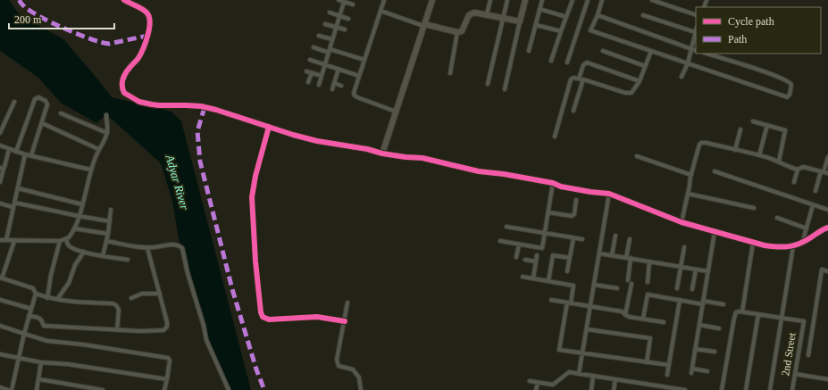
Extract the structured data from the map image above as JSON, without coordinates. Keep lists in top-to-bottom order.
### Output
{
  "streets": {
    "street": ["2nd Street"]
  },
  "water": ["Adyar River"],
  "legend": ["Cycle path", "Path"],
  "scale_bar": "200 m"
}
